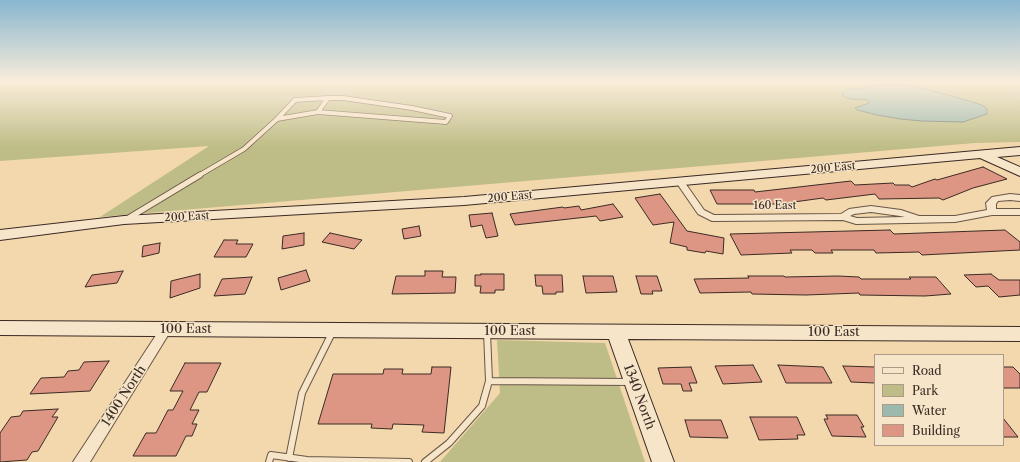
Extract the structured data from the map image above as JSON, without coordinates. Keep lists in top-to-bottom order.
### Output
{
  "streets": {
    "street": [
      "200 East",
      "160 East",
      "100 East",
      "1400 North",
      "1340 North"
    ]
  },
  "crossings": [
    ["200 East", "160 East"],
    ["100 East", "1400 North"],
    ["100 East", "1340 North"]
  ],
  "legend": [
    "Road",
    "Park",
    "Water",
    "Building"
  ]
}
